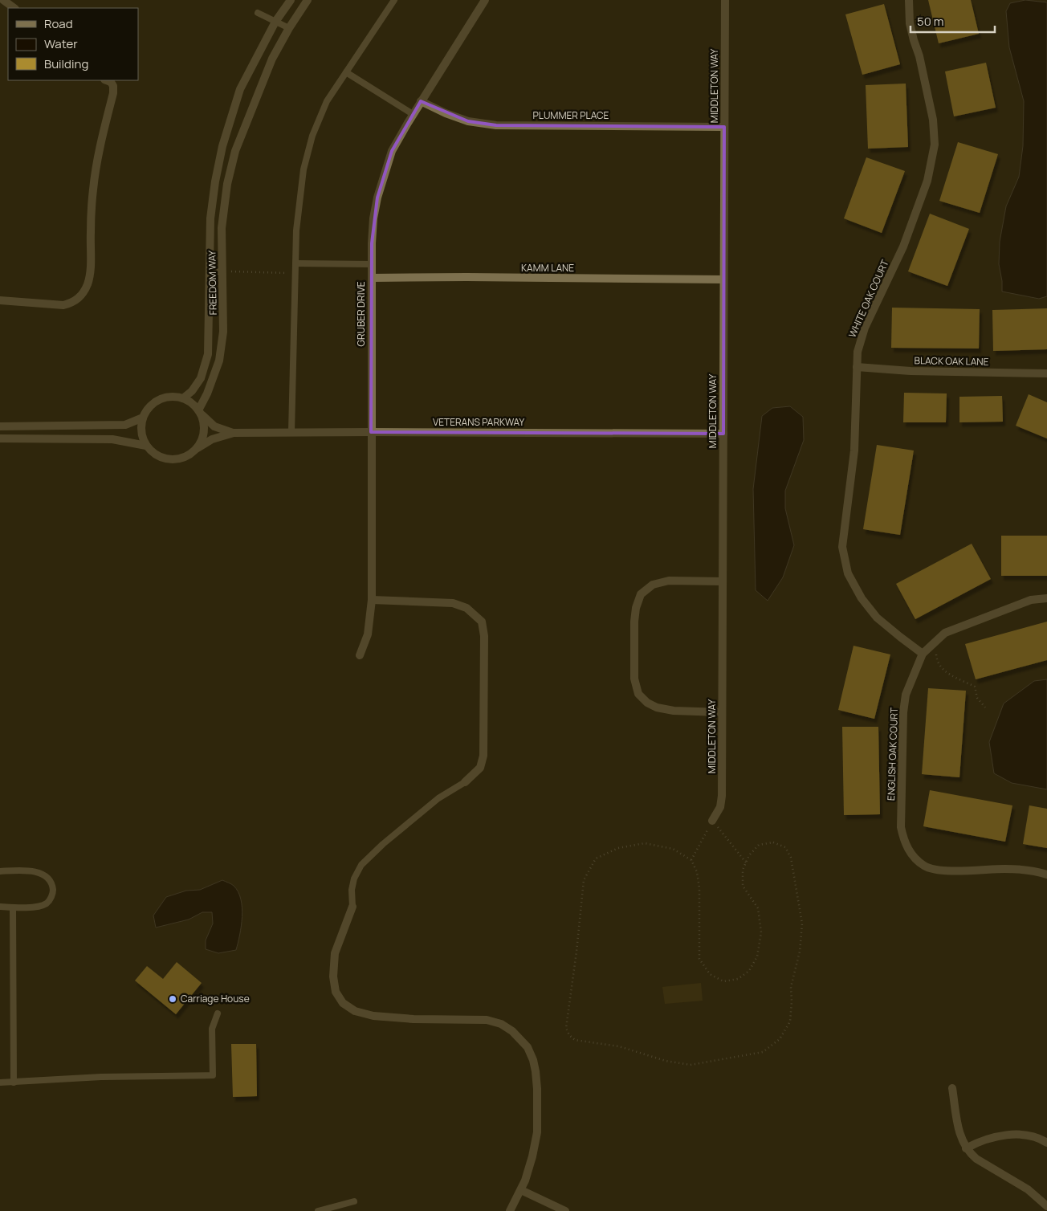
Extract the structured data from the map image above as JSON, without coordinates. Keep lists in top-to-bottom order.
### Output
{
  "streets": {
    "street": [
      "MIDDLETON WAY",
      "PLUMMER PLACE",
      "KAMM LANE",
      "FREEDOM WAY",
      "WHITE OAK COURT",
      "GRUBER DRIVE",
      "BLACK OAK LANE",
      "VETERANS PARKWAY",
      "ENGLISH OAK COURT"
    ]
  },
  "crossings": [
    ["MIDDLETON WAY", "PLUMMER PLACE"],
    ["MIDDLETON WAY", "KAMM LANE"],
    ["MIDDLETON WAY", "VETERANS PARKWAY"],
    ["PLUMMER PLACE", "GRUBER DRIVE"],
    ["KAMM LANE", "GRUBER DRIVE"],
    ["FREEDOM WAY", "VETERANS PARKWAY"],
    ["WHITE OAK COURT", "BLACK OAK LANE"],
    ["WHITE OAK COURT", "ENGLISH OAK COURT"],
    ["GRUBER DRIVE", "VETERANS PARKWAY"]
  ],
  "places": ["Carriage House"],
  "legend": ["Road", "Water", "Building"],
  "scale_bar": "50 m"
}
